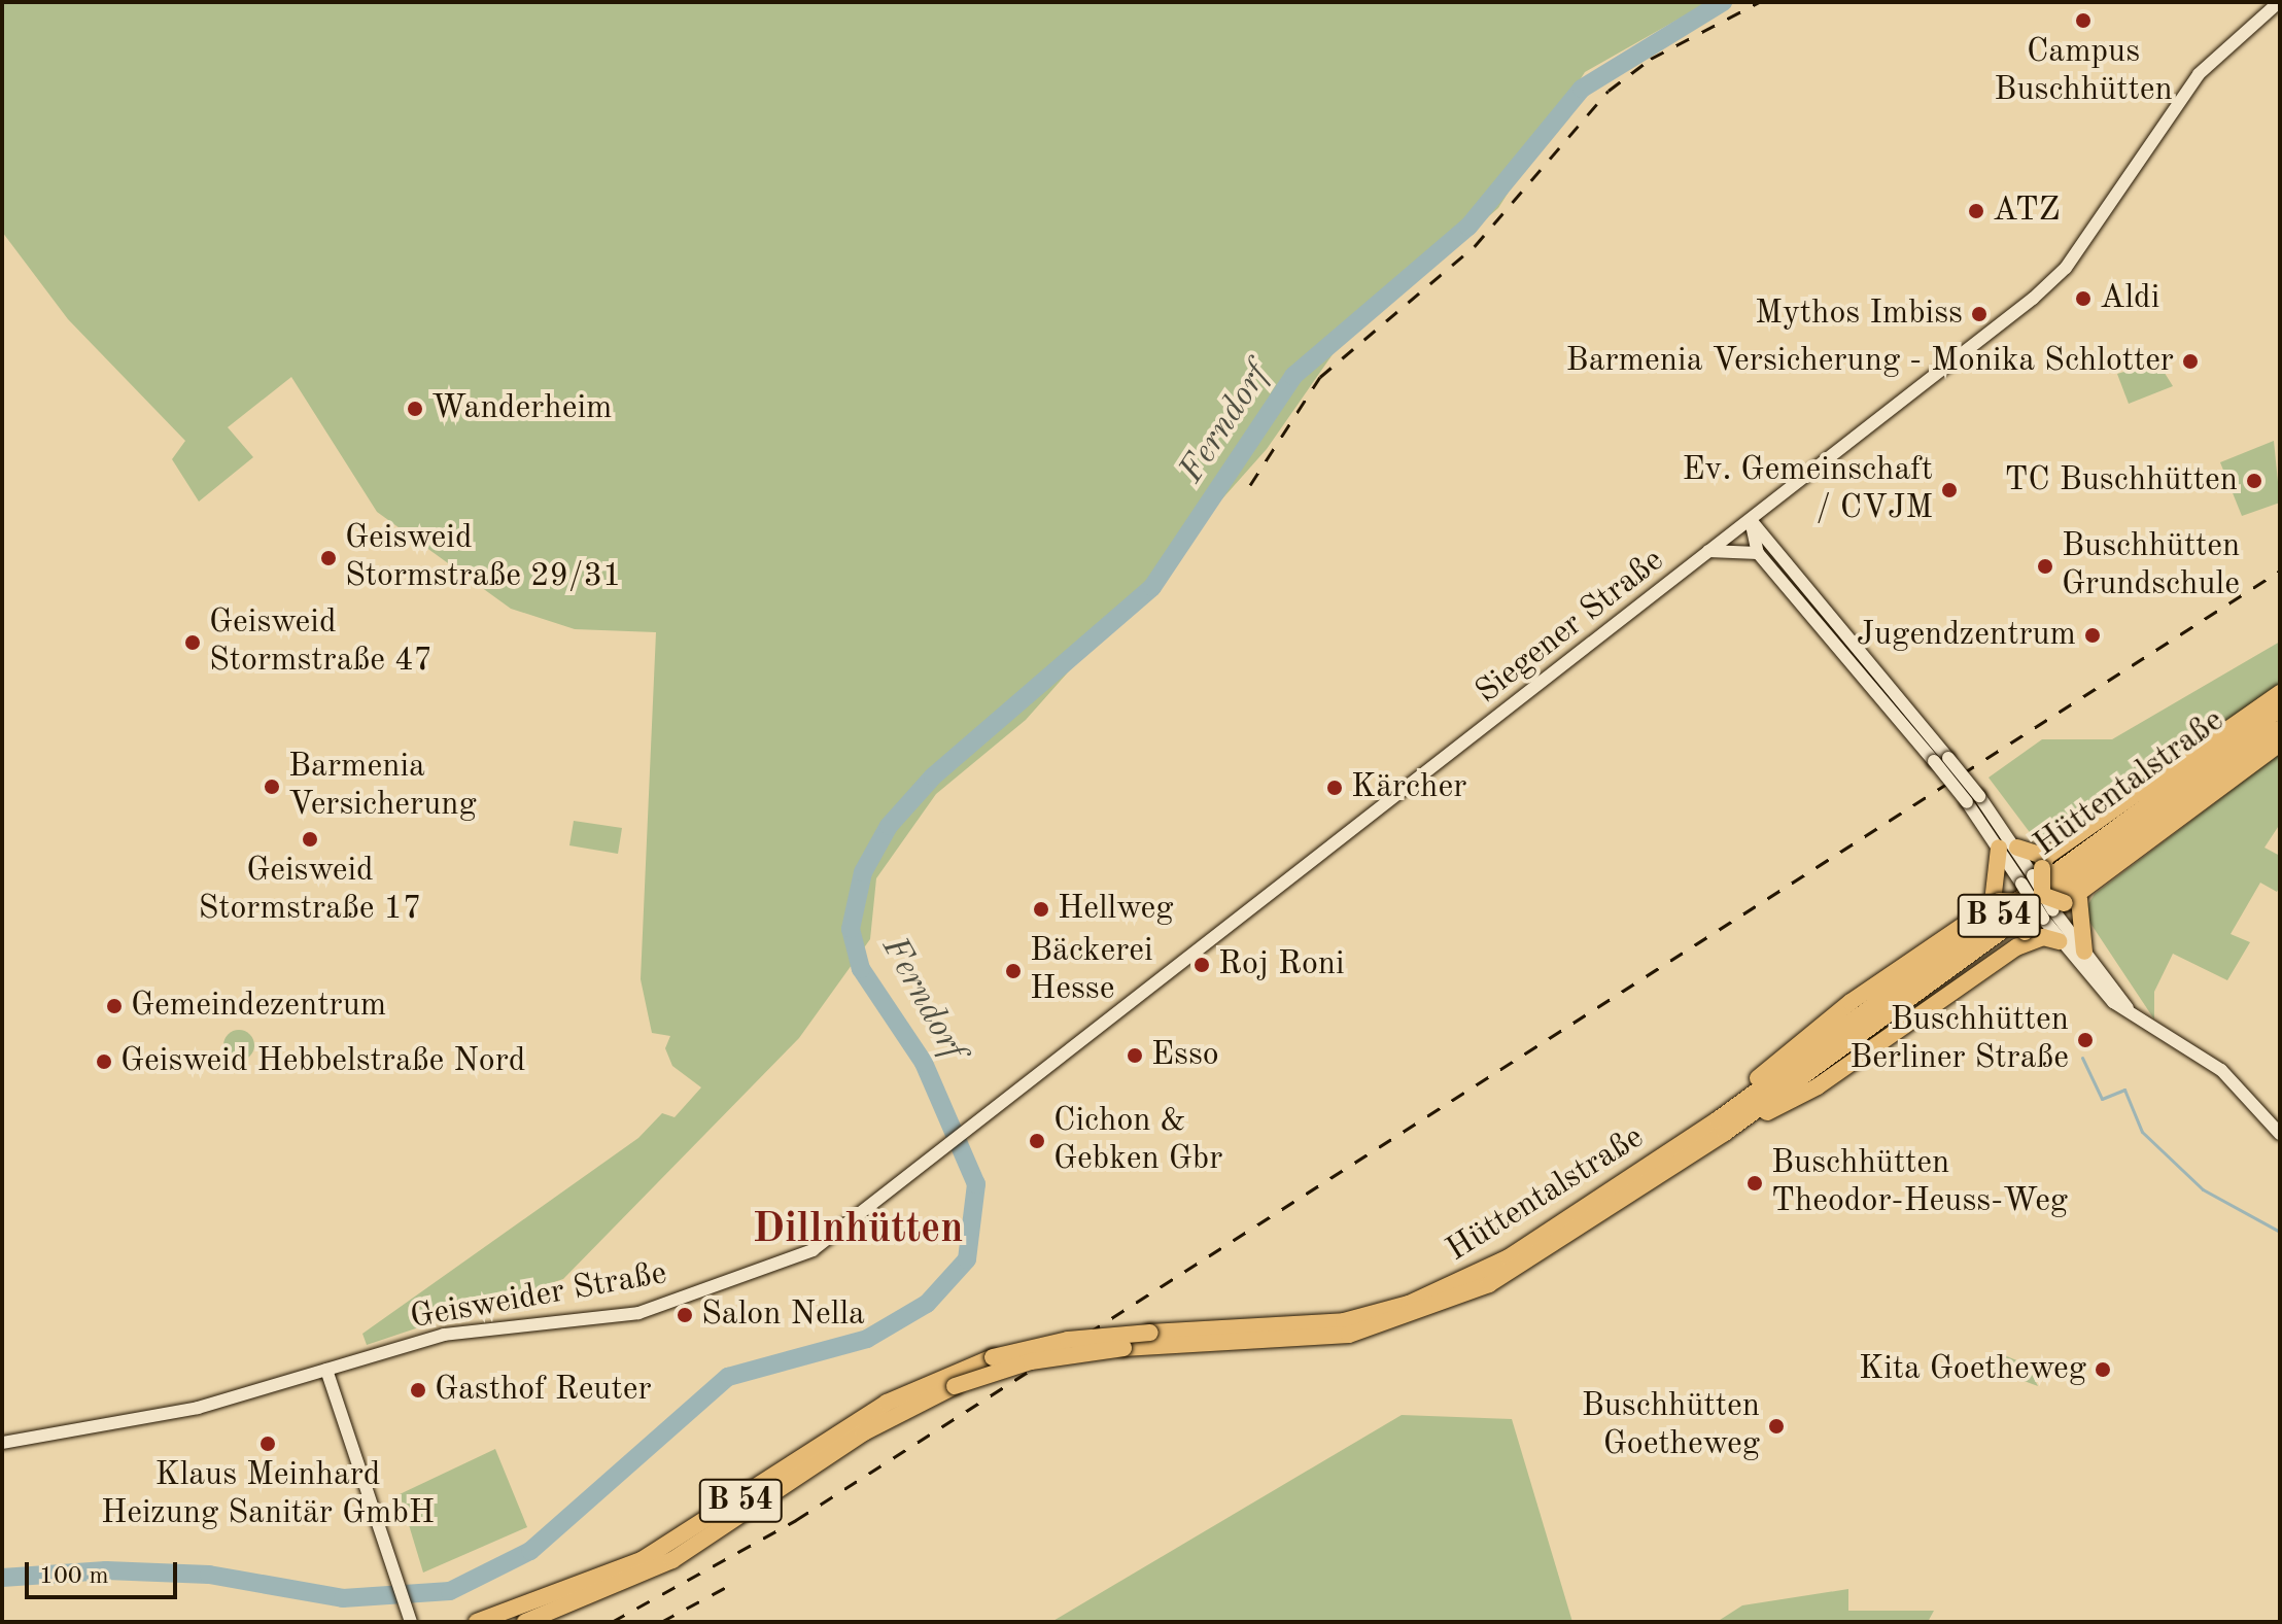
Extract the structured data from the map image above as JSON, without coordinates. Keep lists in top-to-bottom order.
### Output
{
  "streets": {
    "highway": ["Hüttentalstraße", "B 54"],
    "main road": ["Siegener Straße", "Geisweider Straße"]
  },
  "crossings": [
    ["Siegener Straße", "Geisweider Straße"]
  ],
  "districts": ["Dillnhütten"],
  "water": ["Ferndorf"],
  "places": [
    "Campus Buschhütten",
    "ATZ",
    "Aldi",
    "Mythos Imbiss",
    "Barmenia Versicherung - Monika Schlotter",
    "Wanderheim",
    "TC Buschhütten",
    "Ev. Gemeinschaft / CVJM",
    "Geisweid Stormstraße 29/31",
    "Buschhütten Grundschule",
    "Jugendzentrum",
    "Geisweid Stormstraße 47",
    "Barmenia Versicherung",
    "Kärcher",
    "Geisweid Stormstraße 17",
    "Hellweg",
    "Roj Roni",
    "Bäckerei Hesse",
    "Gemeindezentrum",
    "Buschhütten Berliner Straße",
    "Esso",
    "Geisweid Hebbelstraße Nord",
    "Cichon & Gebken Gbr",
    "Buschhütten Theodor-Heuss-Weg",
    "Salon Nella",
    "Kita Goetheweg",
    "Gasthof Reuter",
    "Buschhütten Goetheweg",
    "Klaus Meinhard Heizung Sanitär GmbH"
  ],
  "scale_bar": "100 m"
}
